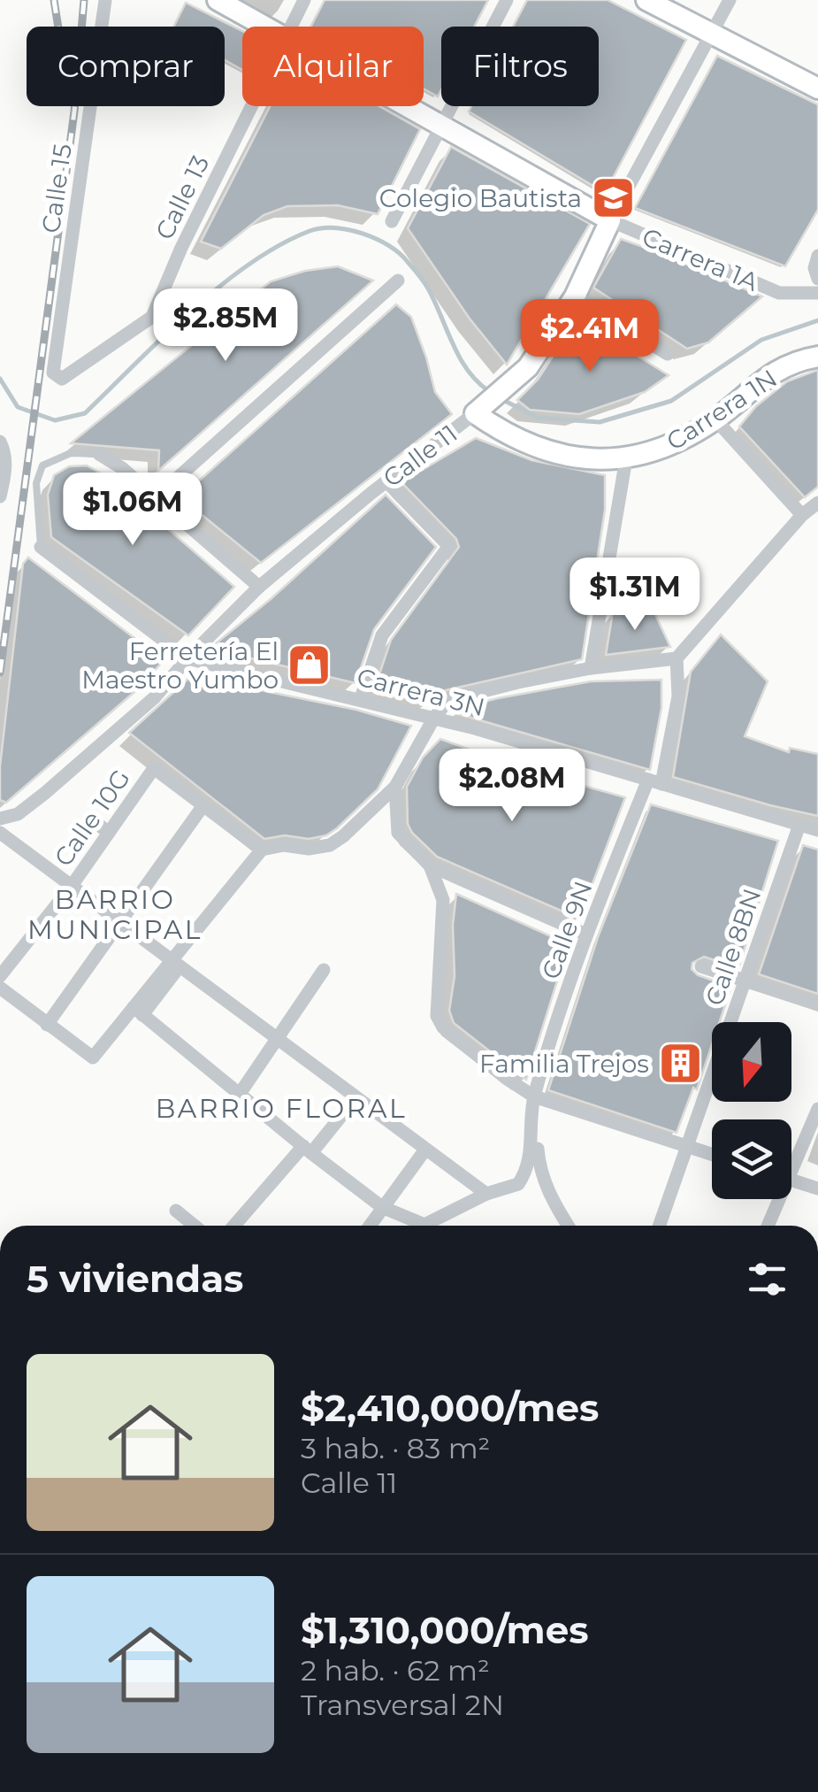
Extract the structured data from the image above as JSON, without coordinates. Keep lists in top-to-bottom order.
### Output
{
  "streets": {
    "street": [
      "Calle 15",
      "Calle 13",
      "Carrera 1A",
      "Carrera 1N",
      "Calle 11",
      "Carrera 3N",
      "Calle 10G",
      "Calle 9N",
      "Calle 8BN"
    ]
  },
  "crossings": [
    ["Calle 15", "Calle 13"],
    ["Carrera 1A", "Calle 11"],
    ["Carrera 1N", "Calle 11"],
    ["Calle 11", "Carrera 3N"],
    ["Carrera 3N", "Calle 9N"],
    ["Carrera 3N", "Calle 8BN"]
  ],
  "districts": ["BARRIO MUNICIPAL", "BARRIO FLORAL"],
  "places": {
    "school or university": ["Colegio Bautista"],
    "shop": ["Ferretería El Maestro Yumbo"],
    "building": ["Familia Trejos"]
  },
  "north": "bottom",
  "page": {
    "chip": ["Comprar", "Alquilar", "Filtros"],
    "price": [
      "$2.85M",
      "$2.41M",
      "$1.06M",
      "$1.31M",
      "$2.08M"
    ],
    "heading": "5 viviendas",
    "list": [
      {
        "name": "$2,410,000/mes",
        "note": "3 hab. · 83 m² · Calle 11"
      },
      {
        "name": "$1,310,000/mes",
        "note": "2 hab. · 62 m² · Transversal 2N"
      }
    ]
  }
}
